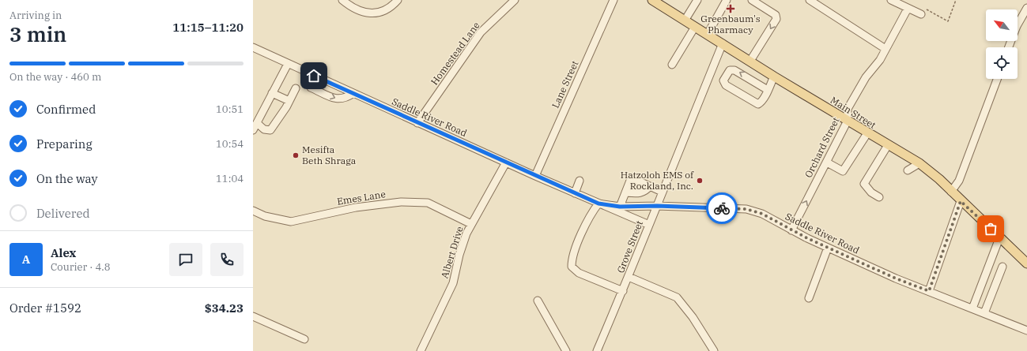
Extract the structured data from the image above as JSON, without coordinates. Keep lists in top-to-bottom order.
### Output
{
  "streets": {
    "main road": ["Main Street"],
    "street": [
      "Homestead Lane",
      "Lane Street",
      "Saddle River Road",
      "Orchard Street",
      "Emes Lane",
      "Grove Street",
      "Albert Drive"
    ]
  },
  "crossings": [
    ["Homestead Lane", "Saddle River Road"],
    ["Lane Street", "Saddle River Road"],
    ["Main Street", "Orchard Street"],
    ["Main Street", "Grove Street"],
    ["Saddle River Road", "Orchard Street"],
    ["Saddle River Road", "Grove Street"],
    ["Saddle River Road", "Albert Drive"],
    ["Emes Lane", "Albert Drive"]
  ],
  "places": {
    "health": ["Greenbaum's Pharmacy"],
    "other": ["Mesifta Beth Shraga", "Hatzoloh EMS of Rockland, Inc."]
  },
  "north": "top left",
  "page": {
    "heading": ["3 min", "Arriving in", "11:15–11:20"],
    "panel": [
      "Alex",
      "Courier · 4.8",
      "Order #1592",
      "$34.23"
    ],
    "bar": "On the way · 460 m",
    "list": [
      ["Confirmed", "10:51"],
      ["Preparing", "10:54"],
      ["On the way", "11:04"],
      "Delivered"
    ],
    "round": "A"
  }
}
